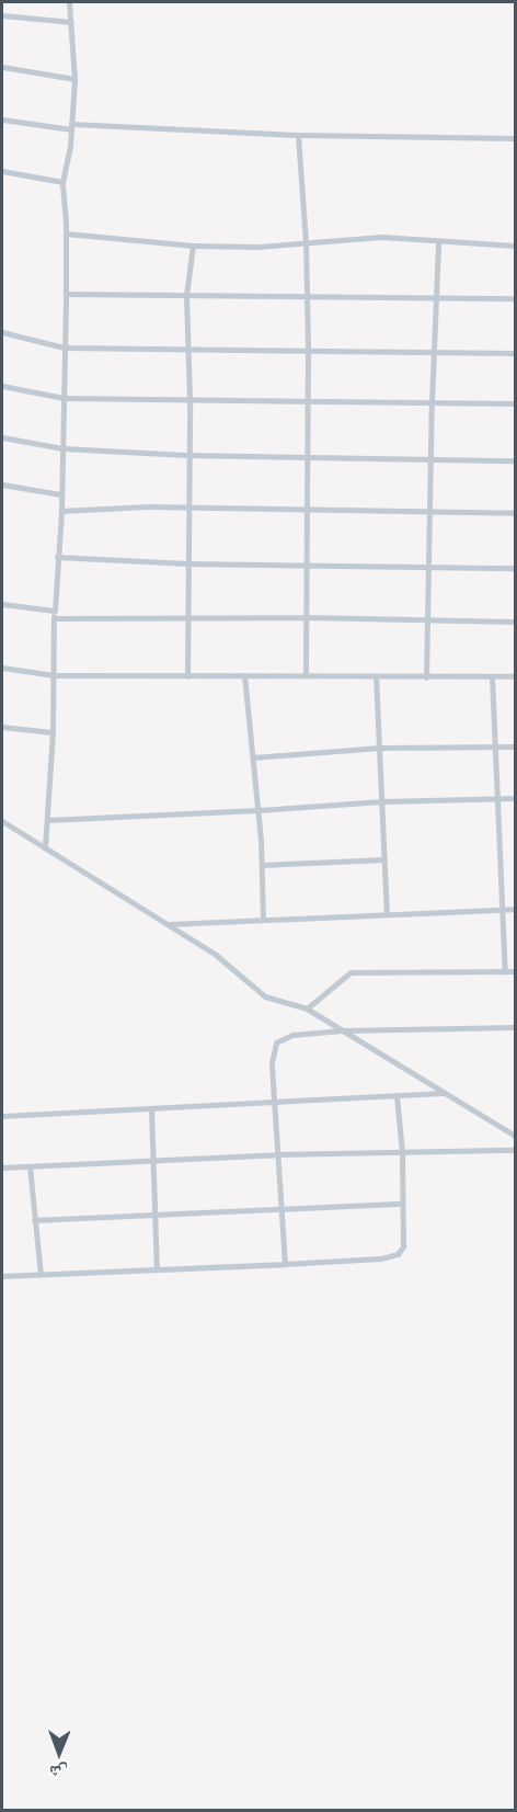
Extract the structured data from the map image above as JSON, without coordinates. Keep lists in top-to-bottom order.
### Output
{
  "north": "bottom"
}
